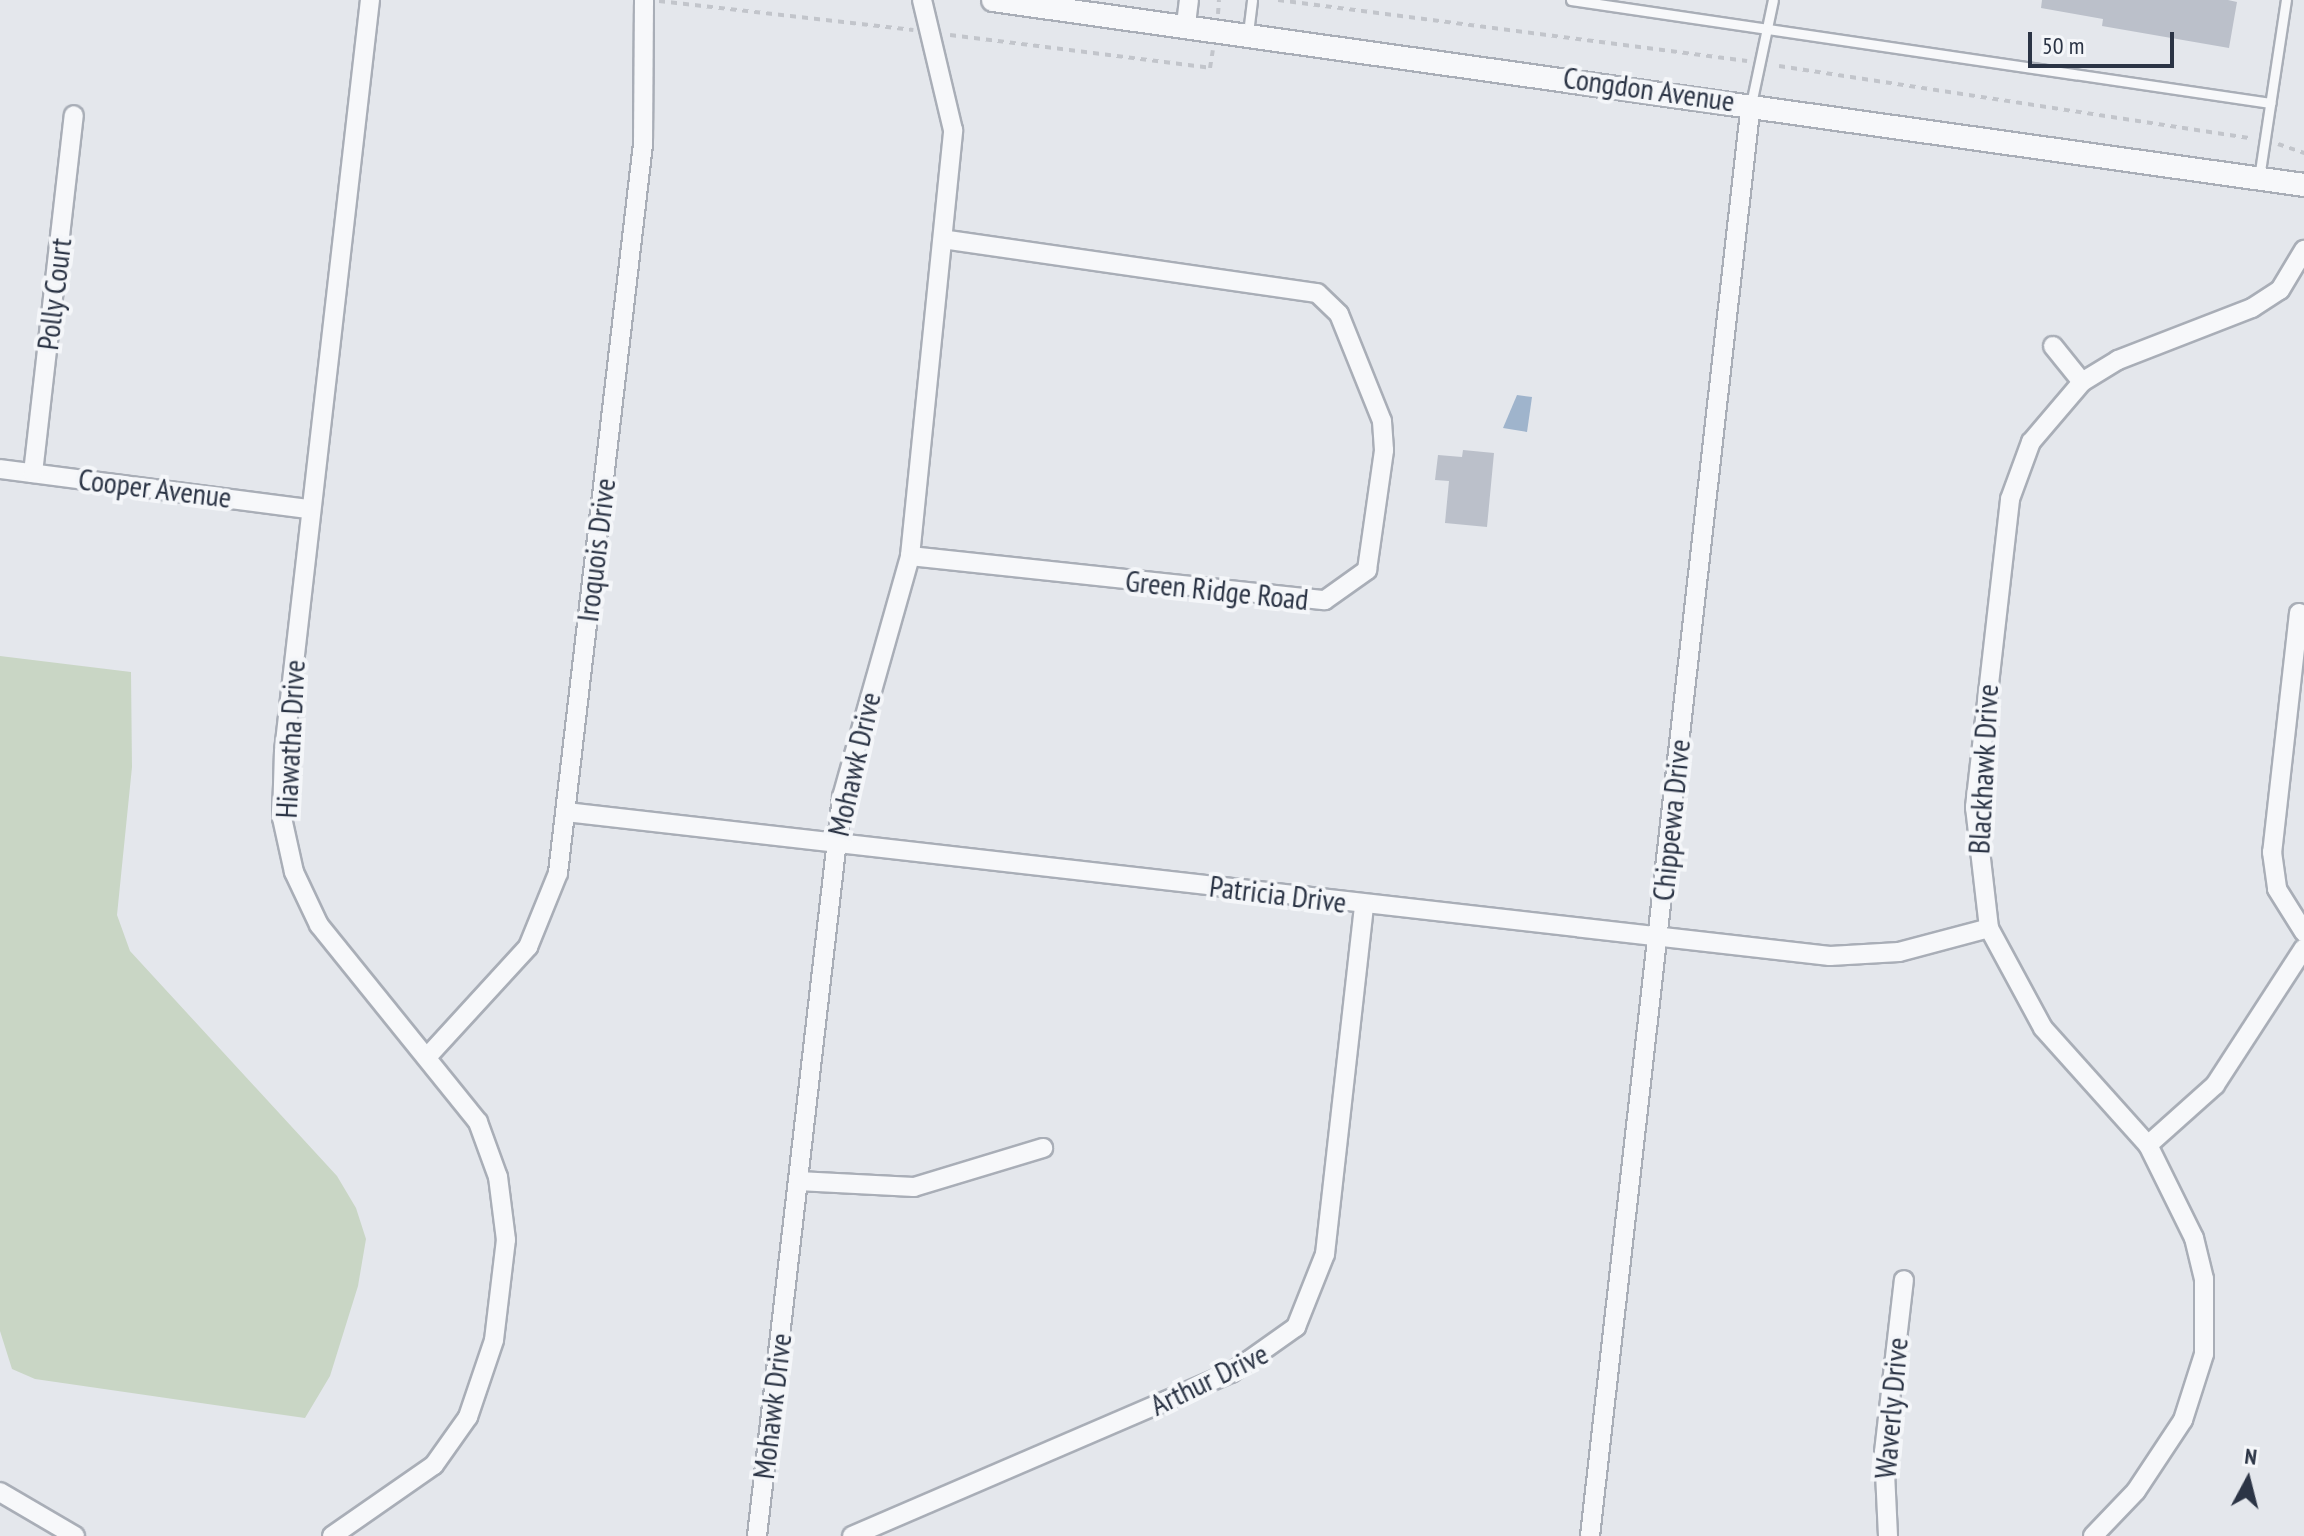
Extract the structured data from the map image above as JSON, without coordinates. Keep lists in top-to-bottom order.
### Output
{
  "streets": {
    "street": [
      "Congdon Avenue",
      "Polly Court",
      "Cooper Avenue",
      "Iroquois Drive",
      "Green Ridge Road",
      "Hiawatha Drive",
      "Mohawk Drive",
      "Blackhawk Drive",
      "Chippewa Drive",
      "Patricia Drive",
      "Arthur Drive",
      "Waverly Drive"
    ]
  },
  "crossings": [
    ["Congdon Avenue", "Chippewa Drive"],
    ["Polly Court", "Cooper Avenue"],
    ["Cooper Avenue", "Hiawatha Drive"],
    ["Iroquois Drive", "Hiawatha Drive"],
    ["Iroquois Drive", "Patricia Drive"],
    ["Green Ridge Road", "Mohawk Drive"],
    ["Mohawk Drive", "Patricia Drive"],
    ["Blackhawk Drive", "Patricia Drive"],
    ["Chippewa Drive", "Patricia Drive"],
    ["Patricia Drive", "Arthur Drive"]
  ],
  "scale_bar": "50 m",
  "north": "top"
}
